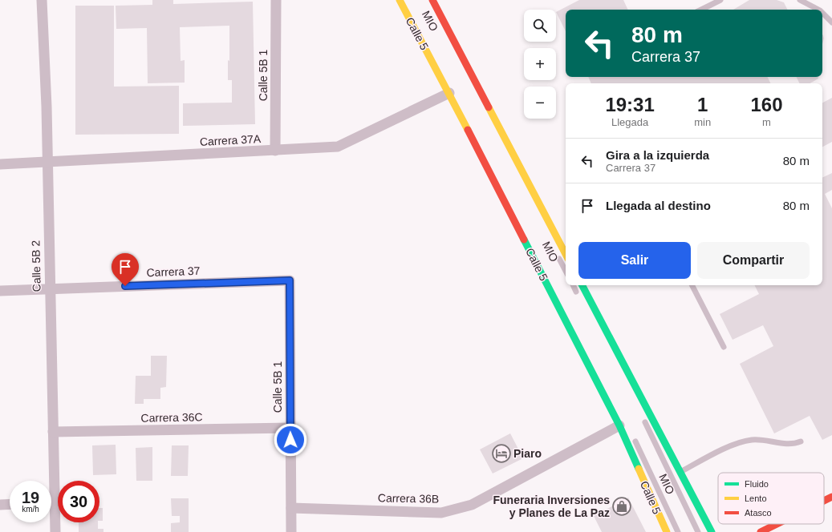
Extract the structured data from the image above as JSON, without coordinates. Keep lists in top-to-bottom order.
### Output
{
  "streets": {
    "main road": ["Calle 5"],
    "street": [
      "Calle 5B 1",
      "Carrera 37A",
      "Calle 5B 2",
      "Carrera 37",
      "Carrera 36C",
      "Carrera 36B"
    ],
    "lane": ["MIO"]
  },
  "crossings": [
    ["Calle 5", "Carrera 37A"],
    ["Calle 5", "Carrera 36B"],
    ["Calle 5B 1", "Carrera 37A"],
    ["Calle 5B 1", "Carrera 37"],
    ["Calle 5B 1", "Carrera 36C"],
    ["Calle 5B 1", "Carrera 36B"],
    ["Carrera 37A", "Calle 5B 2"],
    ["Calle 5B 2", "Carrera 37"],
    ["Calle 5B 2", "Carrera 36C"]
  ],
  "places": {
    "hotel": ["Piaro"],
    "shop": ["Funeraria Inversiones y Planes de La Paz"]
  },
  "legend": ["Fluido", "Lento", "Atasco"],
  "page": {
    "map_buttons": ["+", "−"],
    "turn": ["80 m", "Carrera 37"],
    "eta": [
      "19:31",
      "Llegada",
      "1",
      "min",
      "160",
      "m"
    ],
    "list": [
      {
        "name": "Gira a la izquierda",
        "note": "Carrera 37",
        "value": "80 m"
      },
      {
        "name": "Llegada al destino",
        "value": "80 m"
      }
    ],
    "buttons": ["Salir", "Compartir"],
    "speed": "19 km/h",
    "limit": "30"
  }
}
